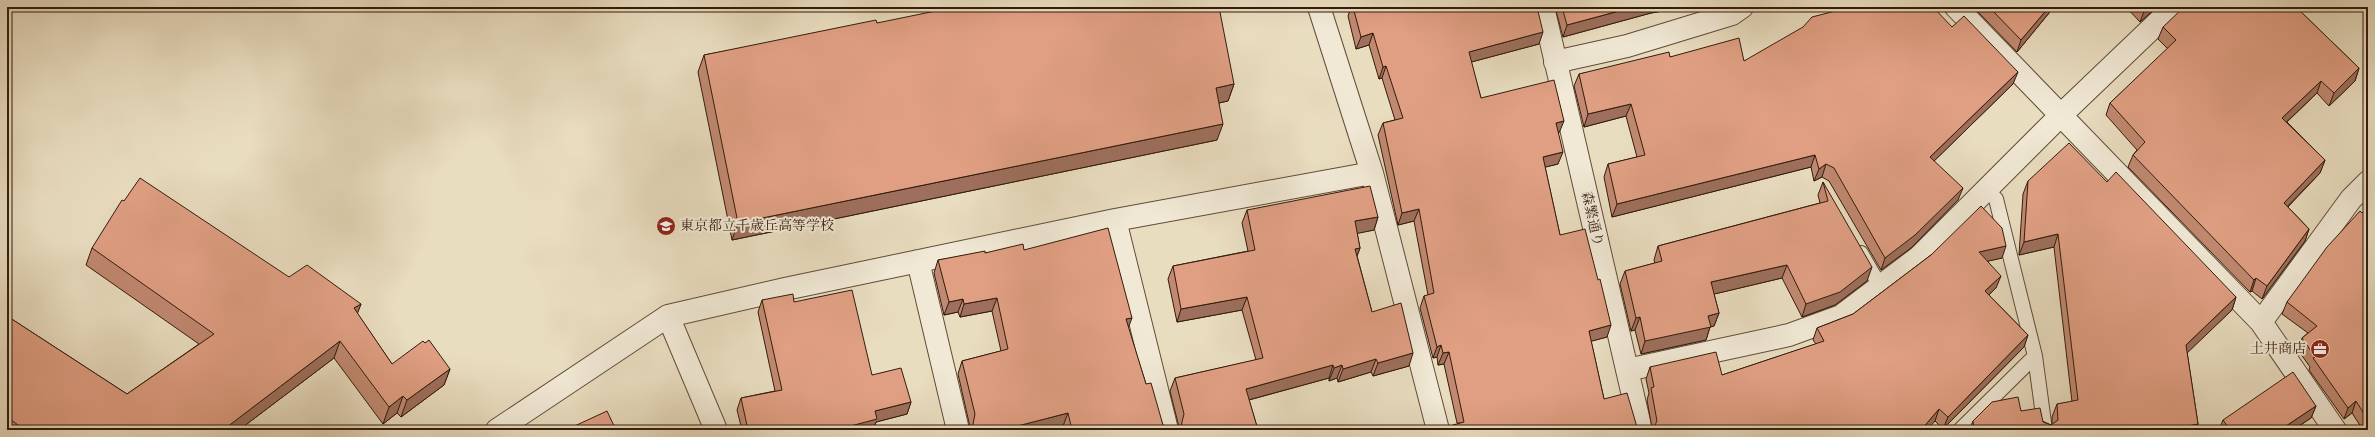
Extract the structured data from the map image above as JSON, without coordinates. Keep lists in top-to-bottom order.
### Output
{
  "streets": {
    "street": ["森繁通り"]
  },
  "places": {
    "school or university": ["東京都立千歳丘高等学校"],
    "office": ["土井商店"]
  }
}
